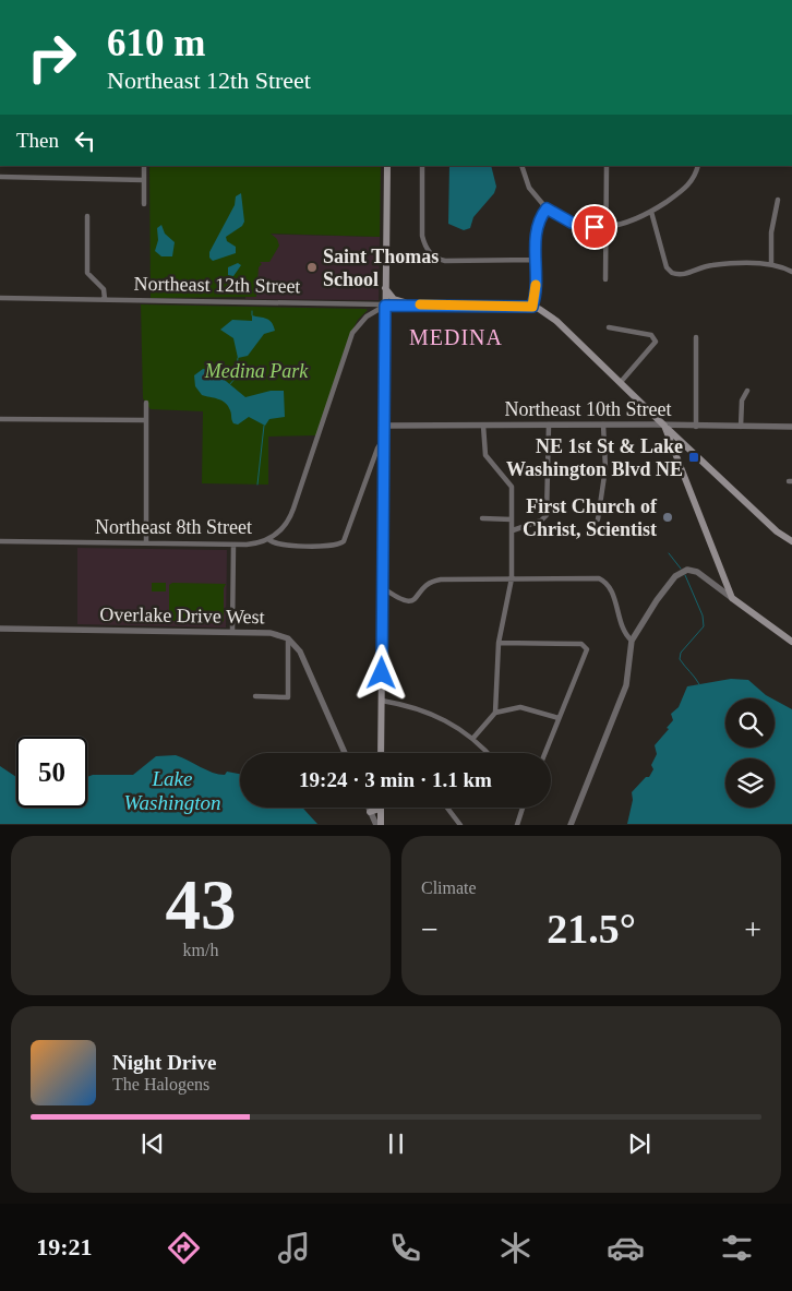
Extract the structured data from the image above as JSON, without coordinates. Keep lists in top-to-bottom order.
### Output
{
  "streets": {
    "main road": ["Northeast 12th Street"],
    "street": ["Northeast 10th Street", "Northeast 8th Street", "Overlake Drive West"]
  },
  "districts": ["MEDINA"],
  "water": ["Lake Washington"],
  "parks": ["Medina Park"],
  "places": {
    "other": ["Saint Thomas School", "First Church of Christ, Scientist"],
    "transit": ["NE 1st St & Lake Washington Blvd NE"]
  },
  "page": {
    "turn": ["610 m", "Northeast 12th Street"],
    "then": "Then",
    "limit": "50",
    "trip": "19:24 · 3 min · 1.1 km",
    "tile": [
      ["43", "km/h"],
      "Climate"
    ],
    "heat": ["−", "21.5°", "+"],
    "song": ["Night Drive", "The Halogens"],
    "tabs": "19:21"
  }
}
